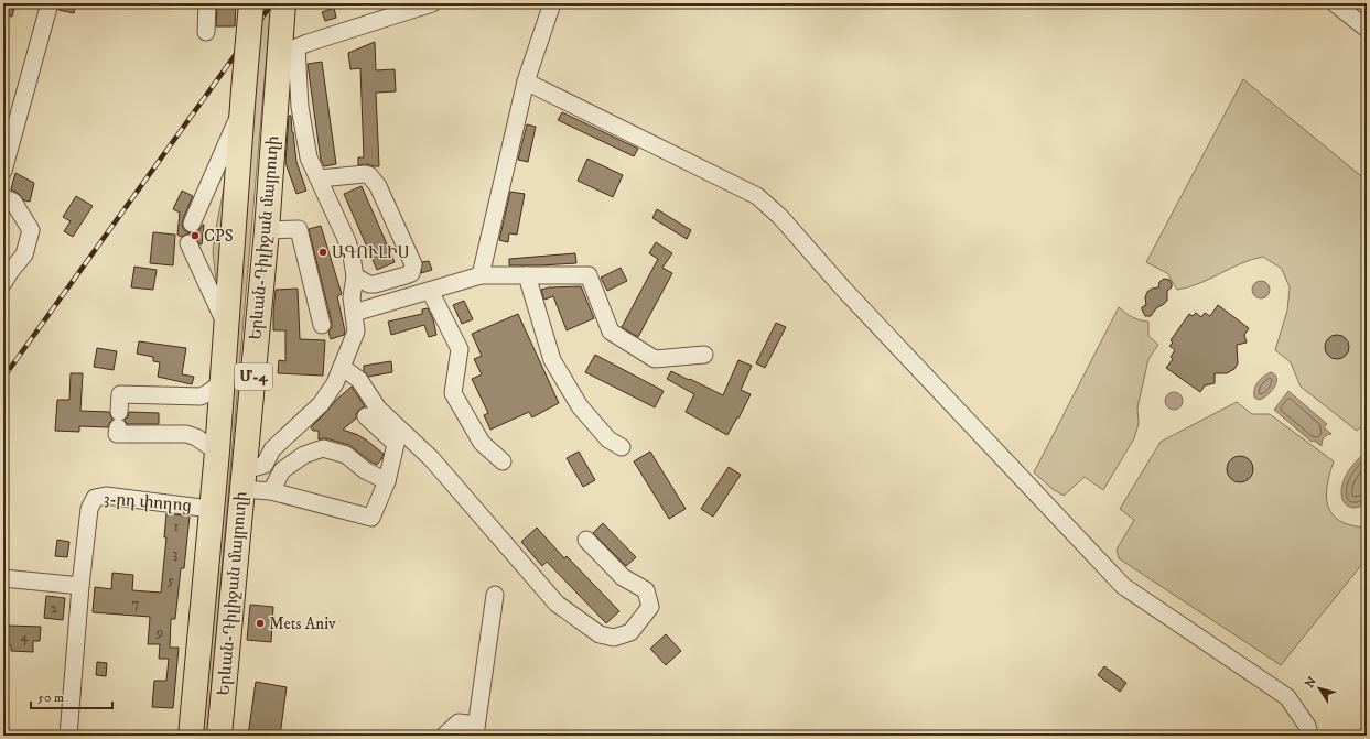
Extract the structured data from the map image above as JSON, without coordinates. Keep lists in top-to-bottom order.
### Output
{
  "streets": {
    "highway": ["Երևան-Դիլիջան մայրուղի", "Մ-4"],
    "street": ["3-րդ փողոց"]
  },
  "crossings": [
    ["Երևան-Դիլիջան մայրուղի", "3-րդ փողոց"]
  ],
  "places": ["CPS", "ԱԳՈՒԼԻՍ", "Mets Aniv"],
  "house_numbers": [
    "1",
    "3",
    "5",
    "7",
    "2",
    "9",
    "4"
  ],
  "scale_bar": "50 m",
  "north": "top left"
}
